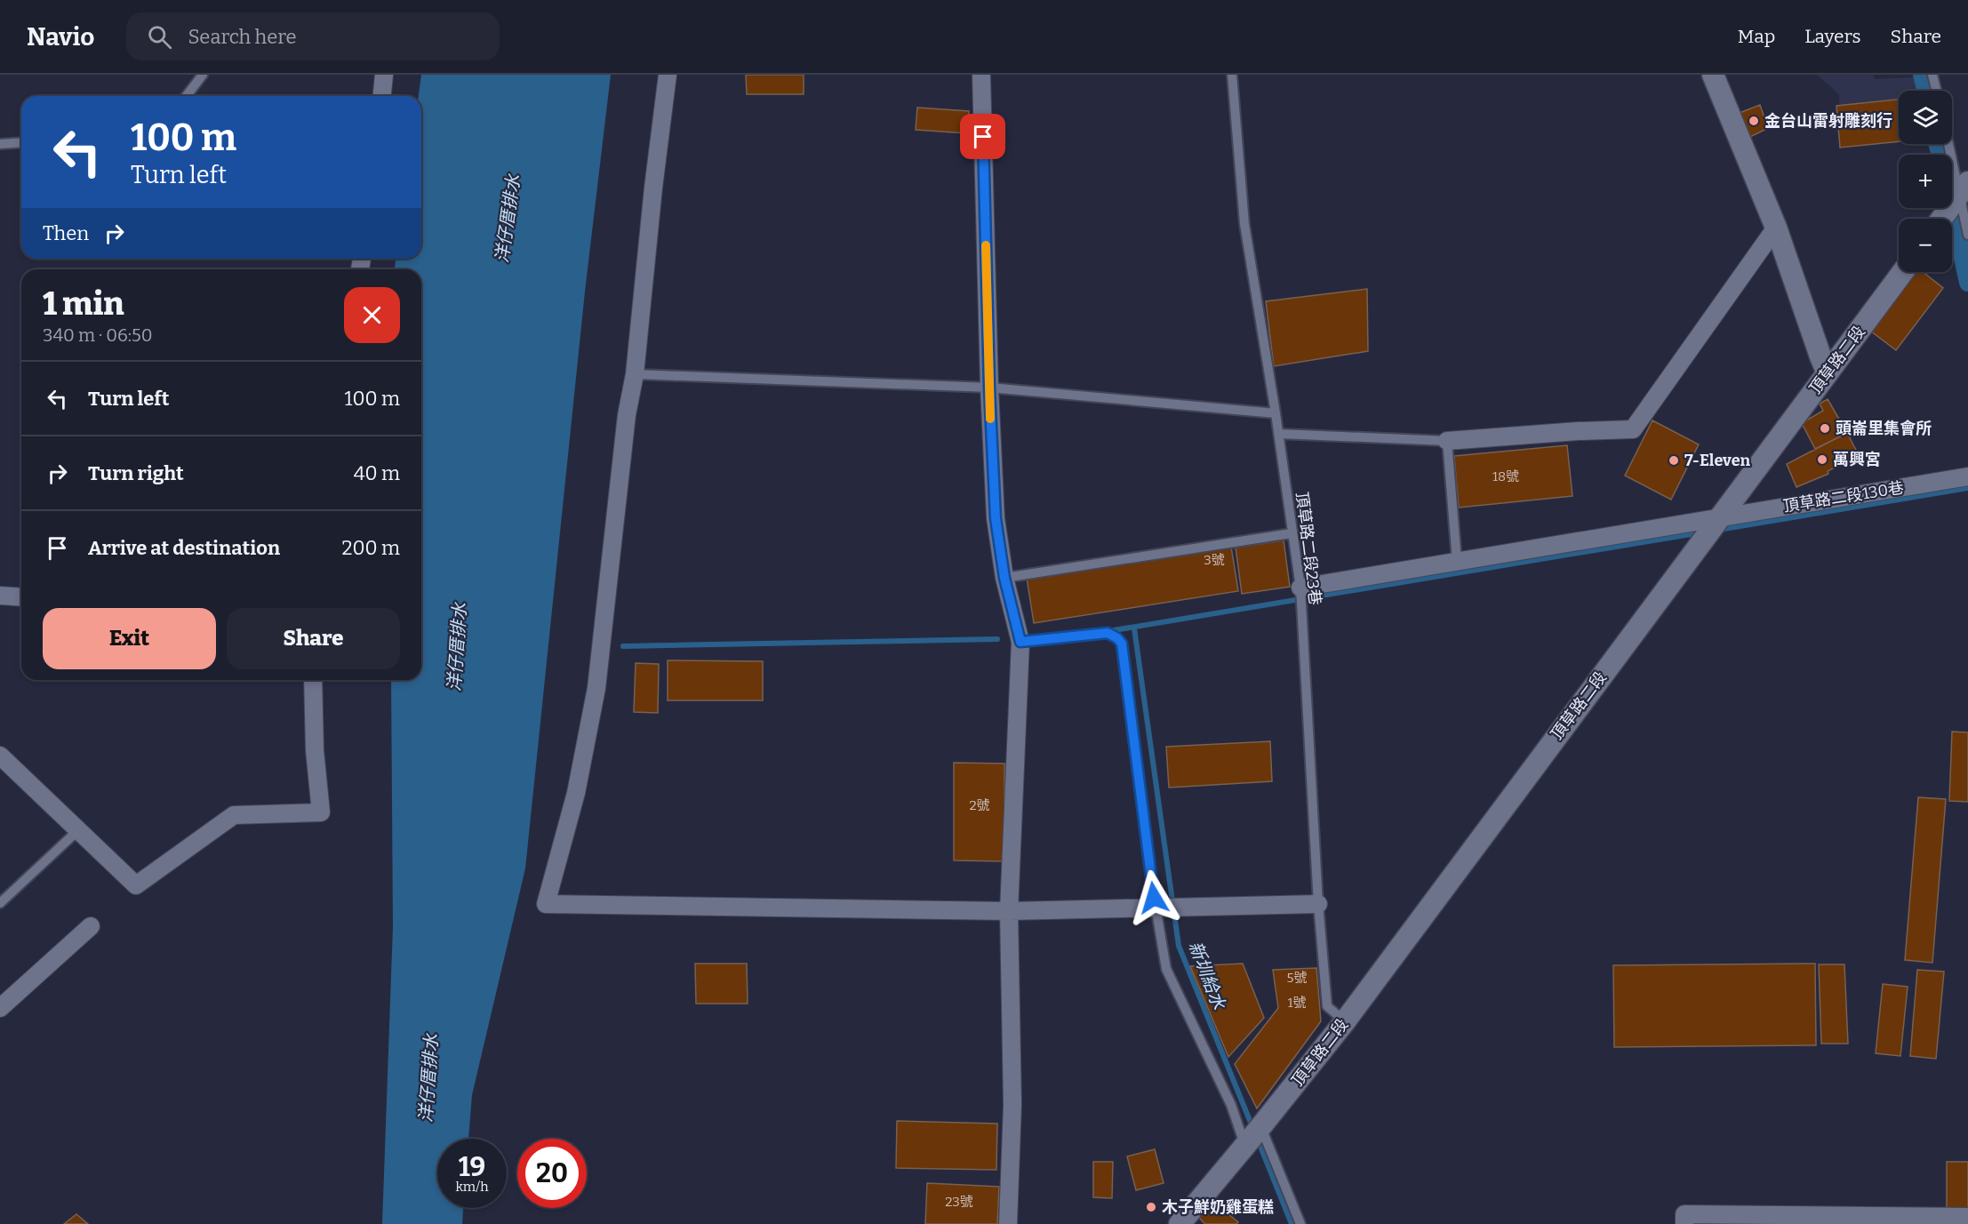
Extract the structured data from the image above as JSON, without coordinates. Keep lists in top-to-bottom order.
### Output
{
  "streets": {
    "street": ["頂草路二段", "頂草路二段130巷"],
    "lane": ["頂草路二段23巷"]
  },
  "crossings": [
    ["頂草路二段", "頂草路二段130巷"],
    ["頂草路二段", "頂草路二段23巷"],
    ["頂草路二段130巷", "頂草路二段23巷"]
  ],
  "water": ["洋仔厝排水", "新圳給水"],
  "places": [
    "金台山雷射雕刻行",
    "頭崙里集會所",
    "萬興宮",
    "7-Eleven",
    "木子鮮奶雞蛋糕"
  ],
  "house_numbers": [
    "18號",
    "3號",
    "2號",
    "5號",
    "1號",
    "23號"
  ],
  "page": {
    "header": "Navio",
    "search": "Search here",
    "nav": ["Map", "Layers", "Share"],
    "map_buttons": ["+", "−"],
    "turn": ["100 m", "Turn left"],
    "then": "Then",
    "heading": ["1 min", "340 m · 06:50"],
    "list": [
      {
        "name": "Turn left",
        "value": "100 m"
      },
      {
        "name": "Turn right",
        "value": "40 m"
      },
      {
        "name": "Arrive at destination",
        "value": "200 m"
      }
    ],
    "buttons": ["Exit", "Share"],
    "speed": "19 km/h",
    "limit": "20"
  }
}
